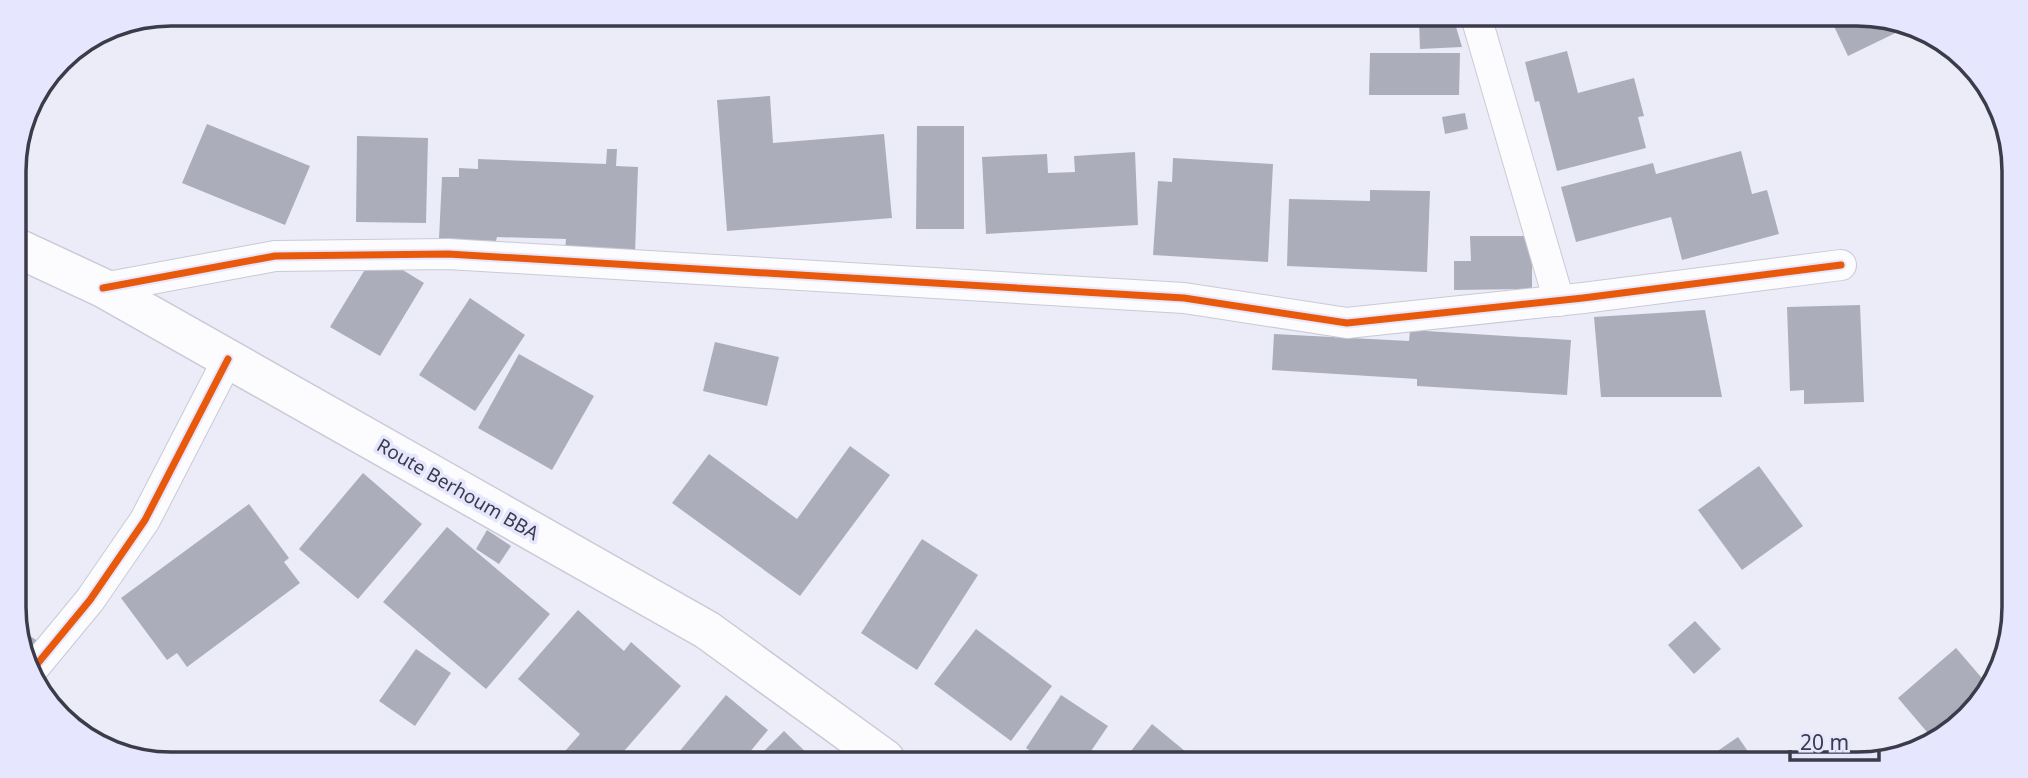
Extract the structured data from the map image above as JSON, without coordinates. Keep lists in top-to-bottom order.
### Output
{
  "streets": {
    "main road": ["Route Berhoum BBA"]
  },
  "scale_bar": "20 m"
}
